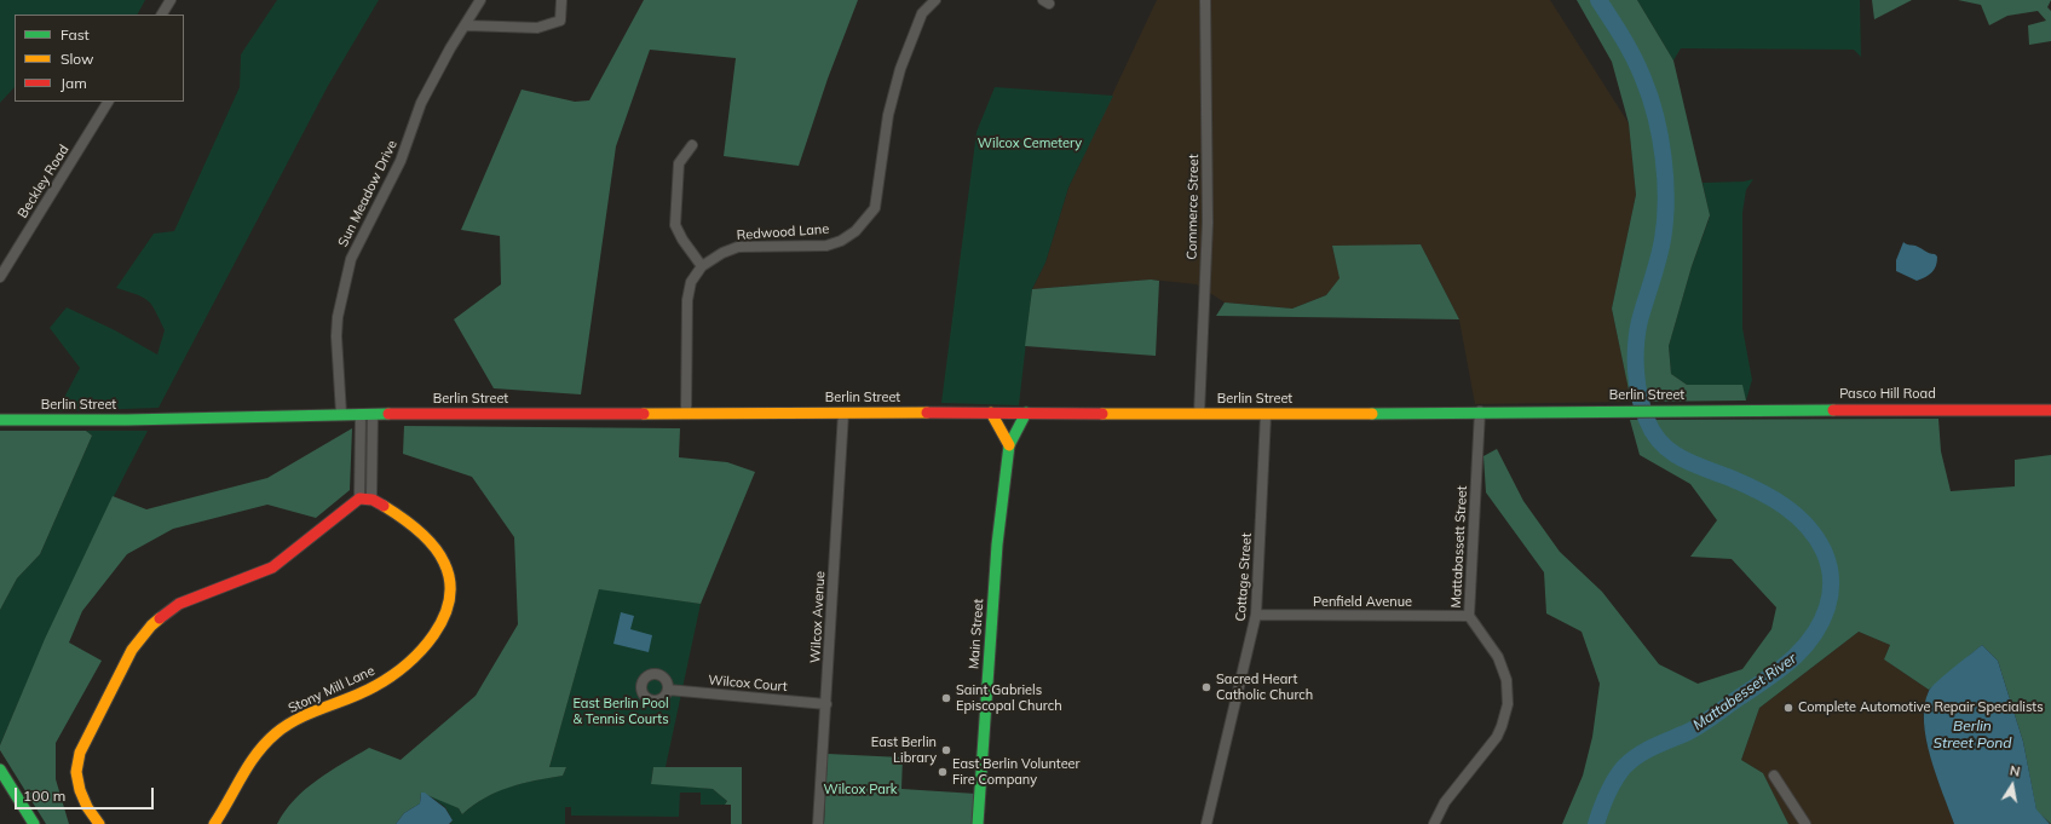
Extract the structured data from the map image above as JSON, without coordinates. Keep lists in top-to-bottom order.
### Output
{
  "streets": {
    "street": [
      "Beckley Road",
      "Sun Meadow Drive",
      "Commerce Street",
      "Redwood Lane",
      "Pasco Hill Road",
      "Berlin Street",
      "Mattabassett Street",
      "Cottage Street",
      "Penfield Avenue",
      "Wilcox Avenue",
      "Main Street",
      "Wilcox Court",
      "Stony Mill Lane"
    ]
  },
  "crossings": [
    ["Sun Meadow Drive", "Berlin Street"],
    ["Commerce Street", "Berlin Street"],
    ["Redwood Lane", "Berlin Street"],
    ["Pasco Hill Road", "Berlin Street"],
    ["Berlin Street", "Mattabassett Street"],
    ["Berlin Street", "Cottage Street"],
    ["Berlin Street", "Wilcox Avenue"],
    ["Berlin Street", "Main Street"],
    ["Mattabassett Street", "Penfield Avenue"],
    ["Cottage Street", "Penfield Avenue"],
    ["Wilcox Avenue", "Wilcox Court"]
  ],
  "water": ["Mattabesset River", "Berlin Street Pond"],
  "parks": ["Wilcox Cemetery", "East Berlin Pool & Tennis Courts", "Wilcox Park"],
  "places": [
    "Sacred Heart Catholic Church",
    "Saint Gabriels Episcopal Church",
    "Complete Automotive Repair Specialists",
    "East Berlin Library",
    "East Berlin Volunteer Fire Company"
  ],
  "legend": ["Fast", "Slow", "Jam"],
  "scale_bar": "100 m",
  "north": "top"
}
